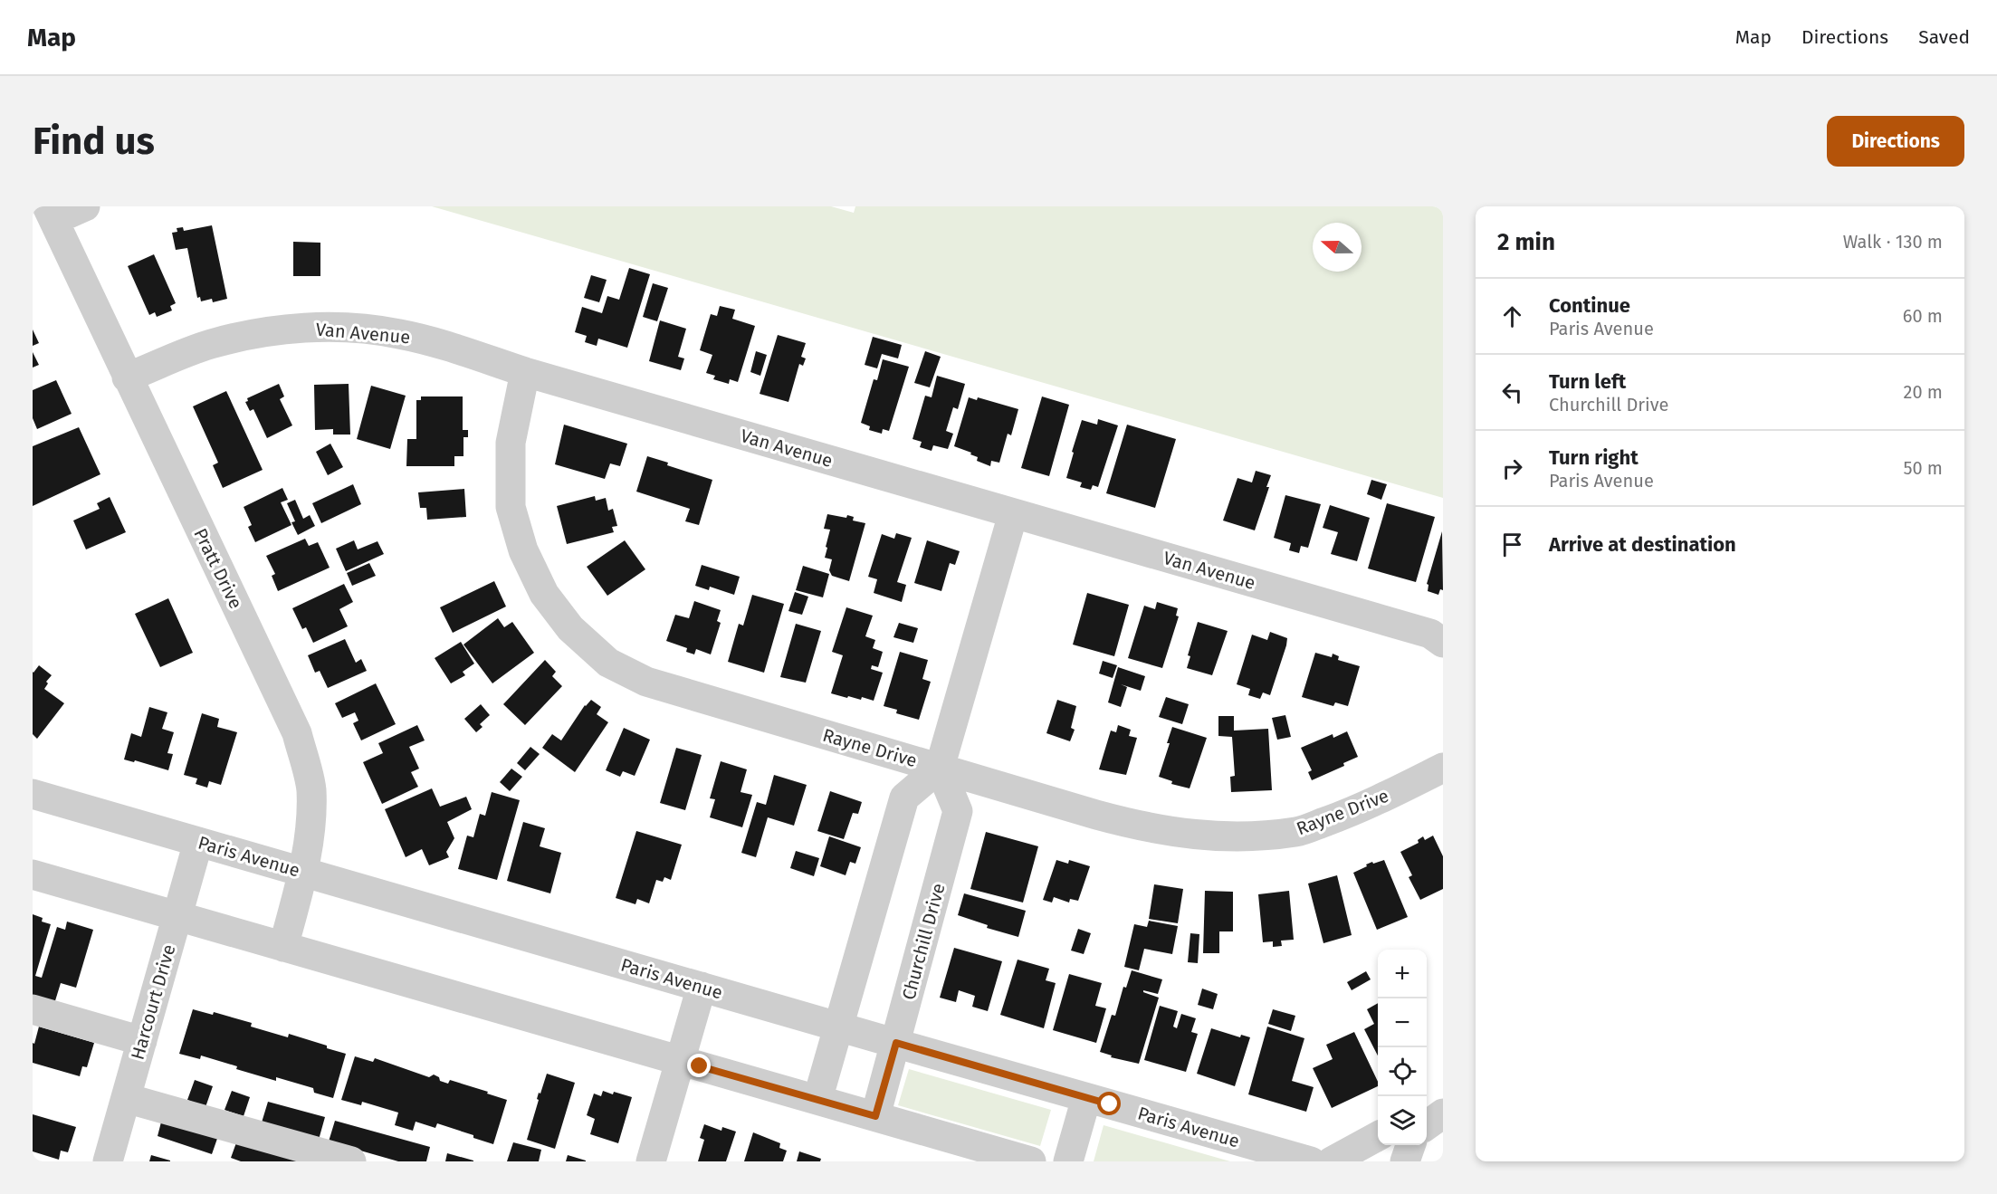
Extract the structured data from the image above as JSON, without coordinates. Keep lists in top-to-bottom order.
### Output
{
  "streets": {
    "street": [
      "Van Avenue",
      "Pratt Drive",
      "Rayne Drive",
      "Paris Avenue",
      "Churchill Drive",
      "Harcourt Drive"
    ]
  },
  "crossings": [
    ["Van Avenue", "Pratt Drive"],
    ["Van Avenue", "Rayne Drive"],
    ["Pratt Drive", "Paris Avenue"],
    ["Rayne Drive", "Churchill Drive"],
    ["Paris Avenue", "Churchill Drive"],
    ["Paris Avenue", "Harcourt Drive"]
  ],
  "north": "left",
  "page": {
    "header": "Map",
    "nav": ["Map", "Directions", "Saved"],
    "buttons": "Directions",
    "title": "Find us",
    "heading": ["2 min", "Walk · 130 m"],
    "list": [
      ["Continue", "Paris Avenue", "60 m"],
      ["Turn left", "Churchill Drive", "20 m"],
      ["Turn right", "Paris Avenue", "50 m"],
      "Arrive at destination"
    ],
    "map_buttons": ["+", "−"]
  }
}
